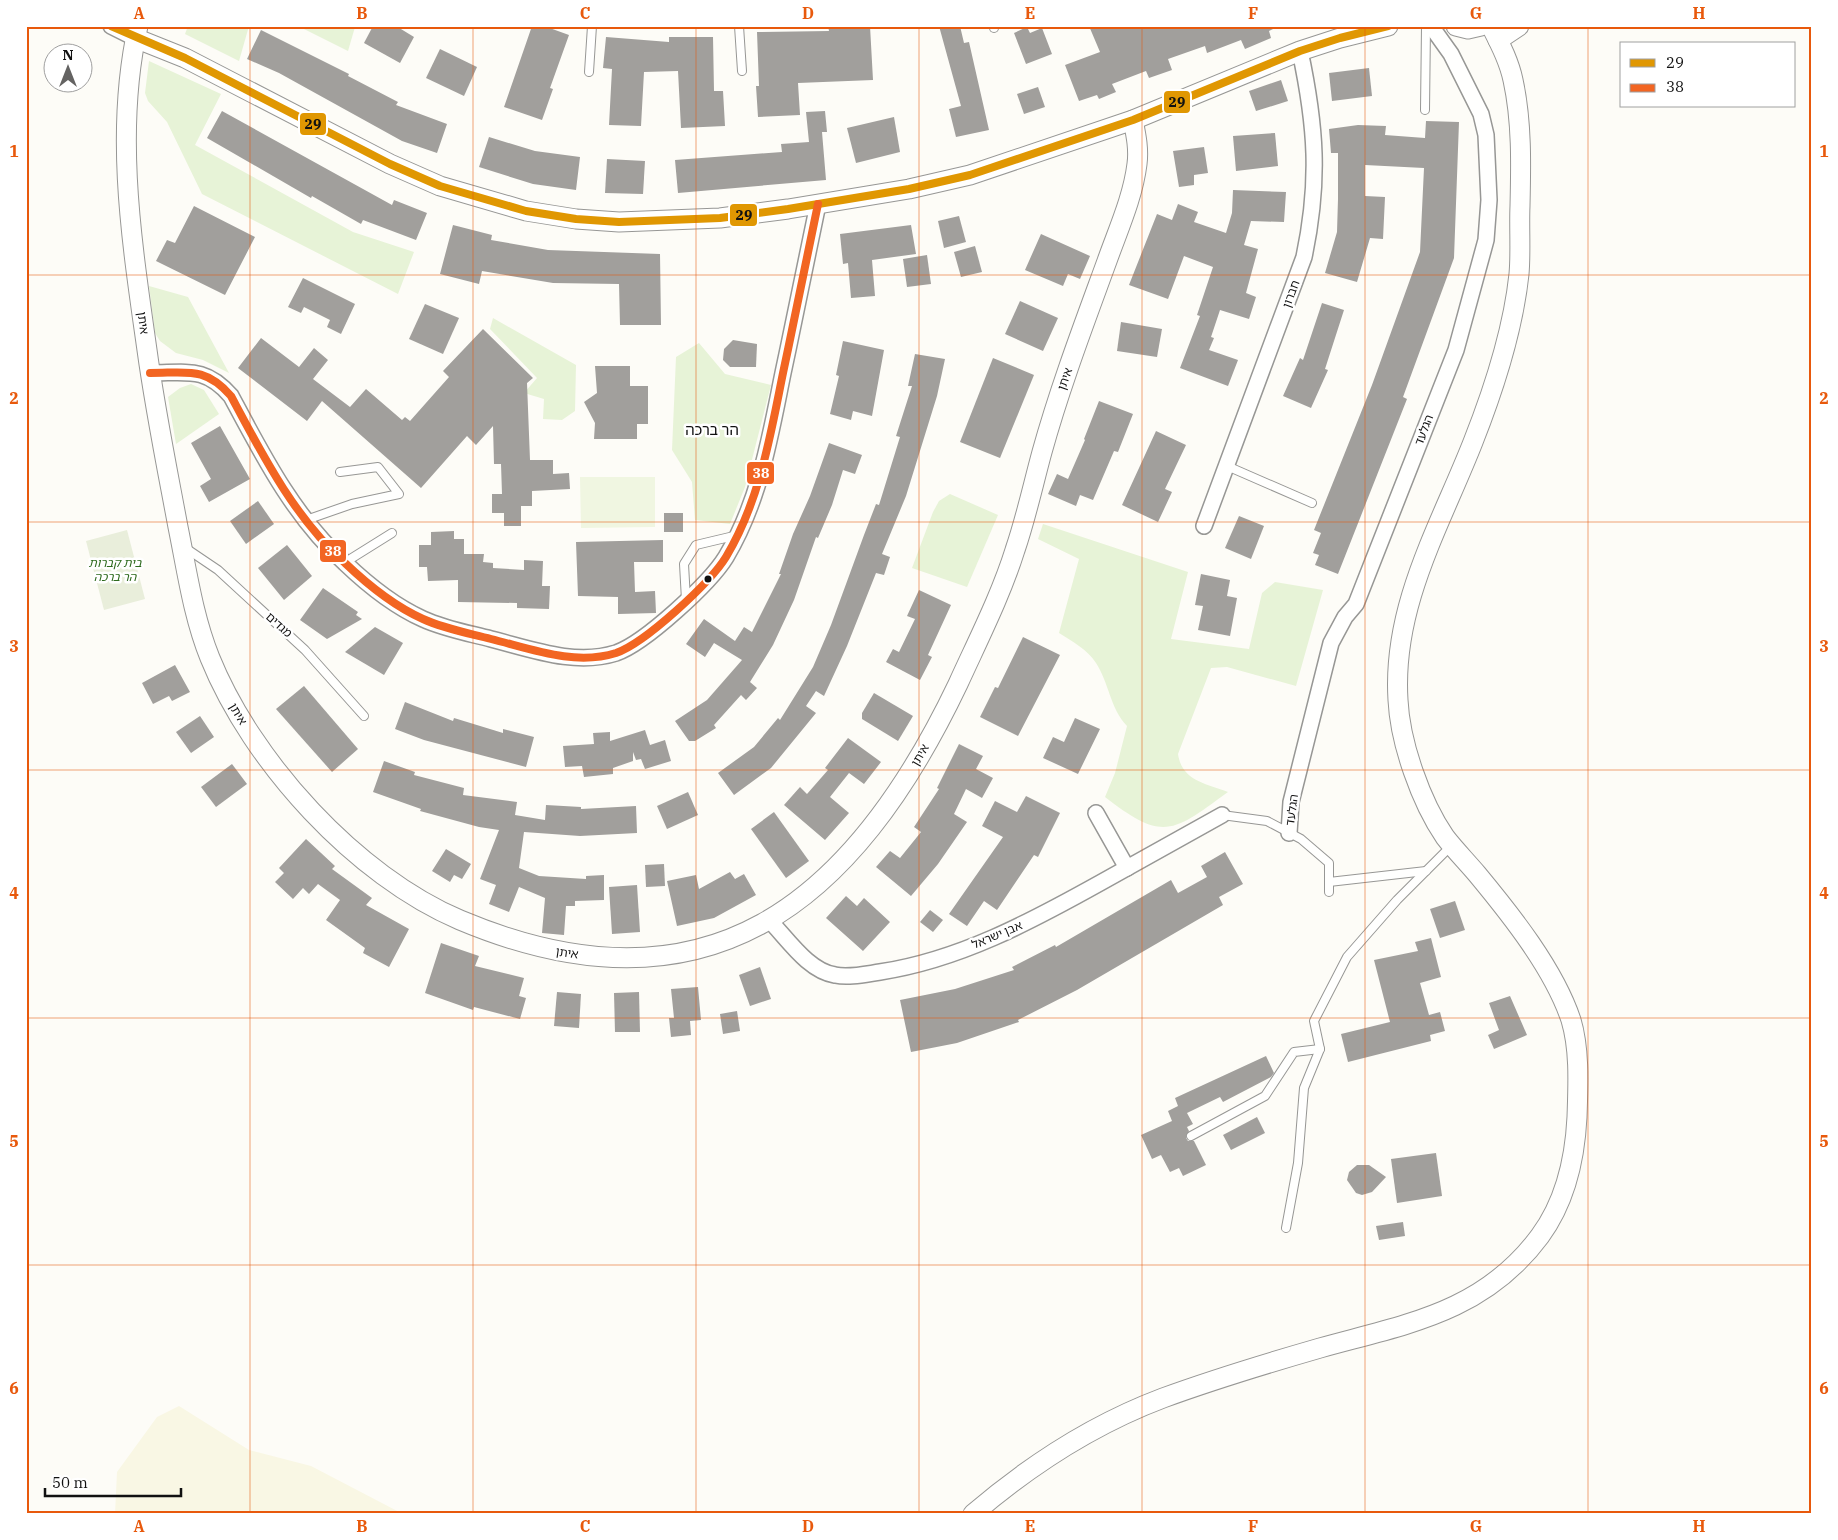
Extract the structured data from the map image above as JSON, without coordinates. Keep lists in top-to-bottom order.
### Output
{
  "streets": {
    "street": [
      "חברון",
      "איתן",
      "הגלעד",
      "אבן ישראל"
    ],
    "lane": ["מגדים"]
  },
  "crossings": [
    ["איתן", "מגדים"],
    ["איתן", "אבן ישראל"]
  ],
  "districts": ["הר ברכה"],
  "parks": ["בית קברות הר ברכה"],
  "lines": ["transit line 29", "transit line 38"],
  "legend": ["29", "38"],
  "scale_bar": "50 m",
  "north": "top",
  "grid": {
    "columns": [
      "A",
      "B",
      "C",
      "D",
      "E",
      "F",
      "G",
      "H"
    ],
    "rows": [
      "1",
      "2",
      "3",
      "4",
      "5",
      "6"
    ]
  }
}
